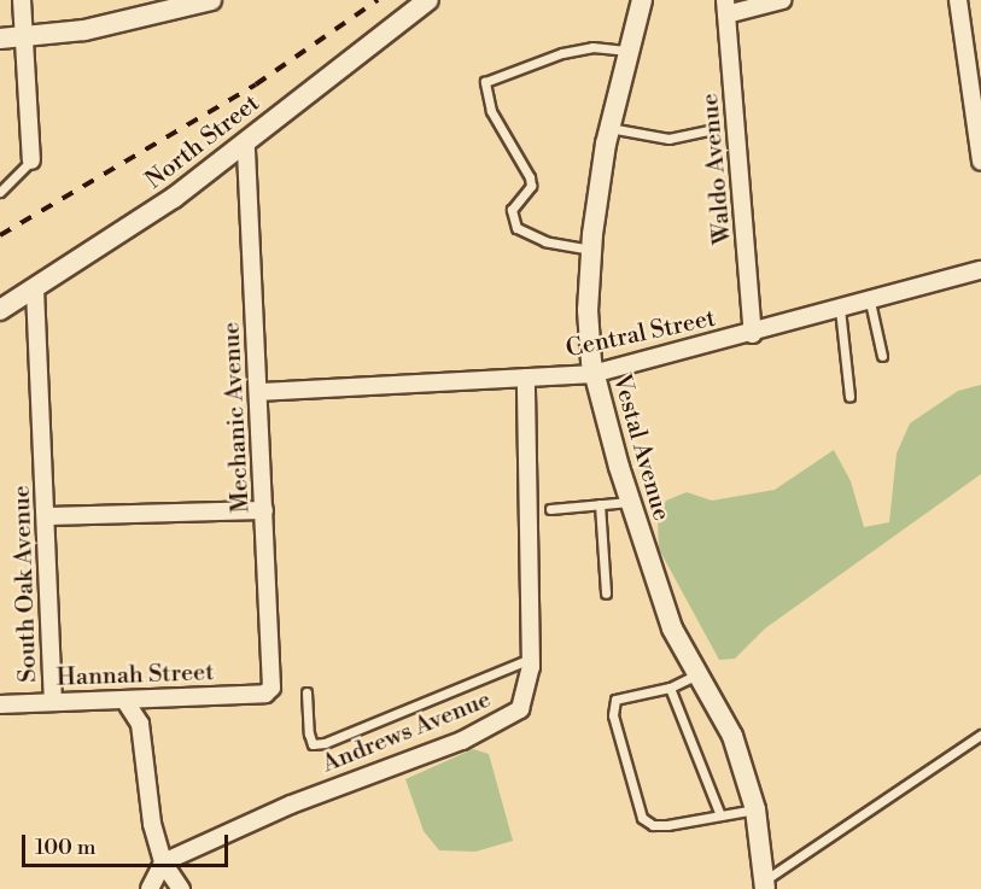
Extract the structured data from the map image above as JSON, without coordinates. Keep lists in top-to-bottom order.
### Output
{
  "streets": {
    "street": [
      "North Street",
      "Waldo Avenue",
      "Central Street",
      "Mechanic Avenue",
      "Vestal Avenue",
      "South Oak Avenue",
      "Hannah Street",
      "Andrews Avenue"
    ]
  },
  "crossings": [
    ["North Street", "Mechanic Avenue"],
    ["North Street", "South Oak Avenue"],
    ["Waldo Avenue", "Central Street"],
    ["Central Street", "Mechanic Avenue"],
    ["Central Street", "Vestal Avenue"],
    ["Central Street", "Andrews Avenue"],
    ["Mechanic Avenue", "Hannah Street"],
    ["South Oak Avenue", "Hannah Street"]
  ],
  "scale_bar": "100 m"
}
